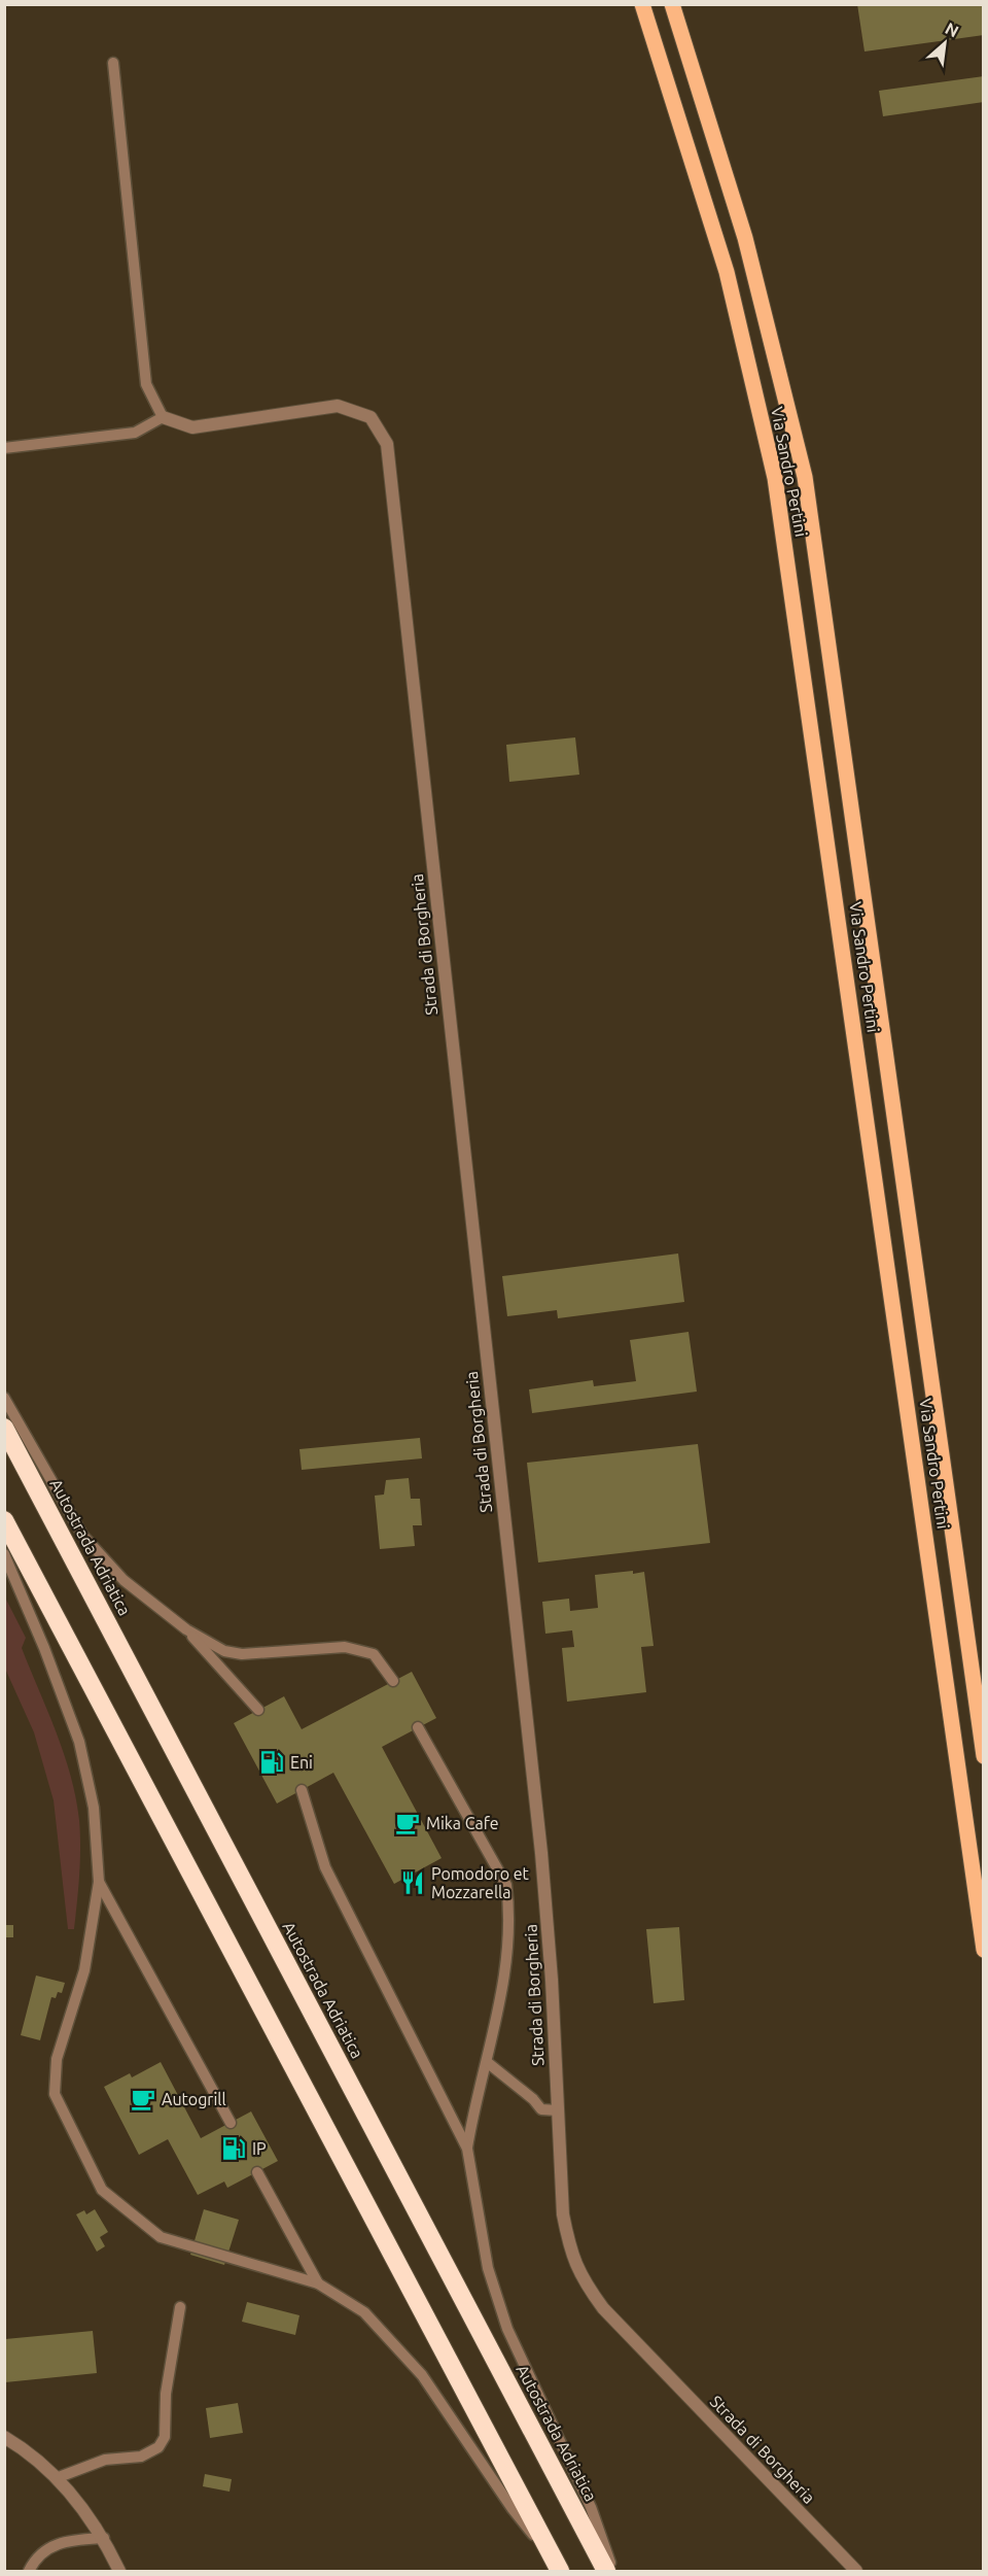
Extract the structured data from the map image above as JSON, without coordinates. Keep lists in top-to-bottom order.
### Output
{
  "streets": {
    "highway": ["Autostrada Adriatica"],
    "main road": ["Via Sandro Pertini"],
    "street": ["Strada di Borgheria"]
  },
  "places": {
    "fuel station": ["Eni", "IP"],
    "cafe": ["Mika Cafe", "Autogrill"],
    "restaurant": ["Pomodoro et Mozzarella"]
  },
  "north": "top right"
}
